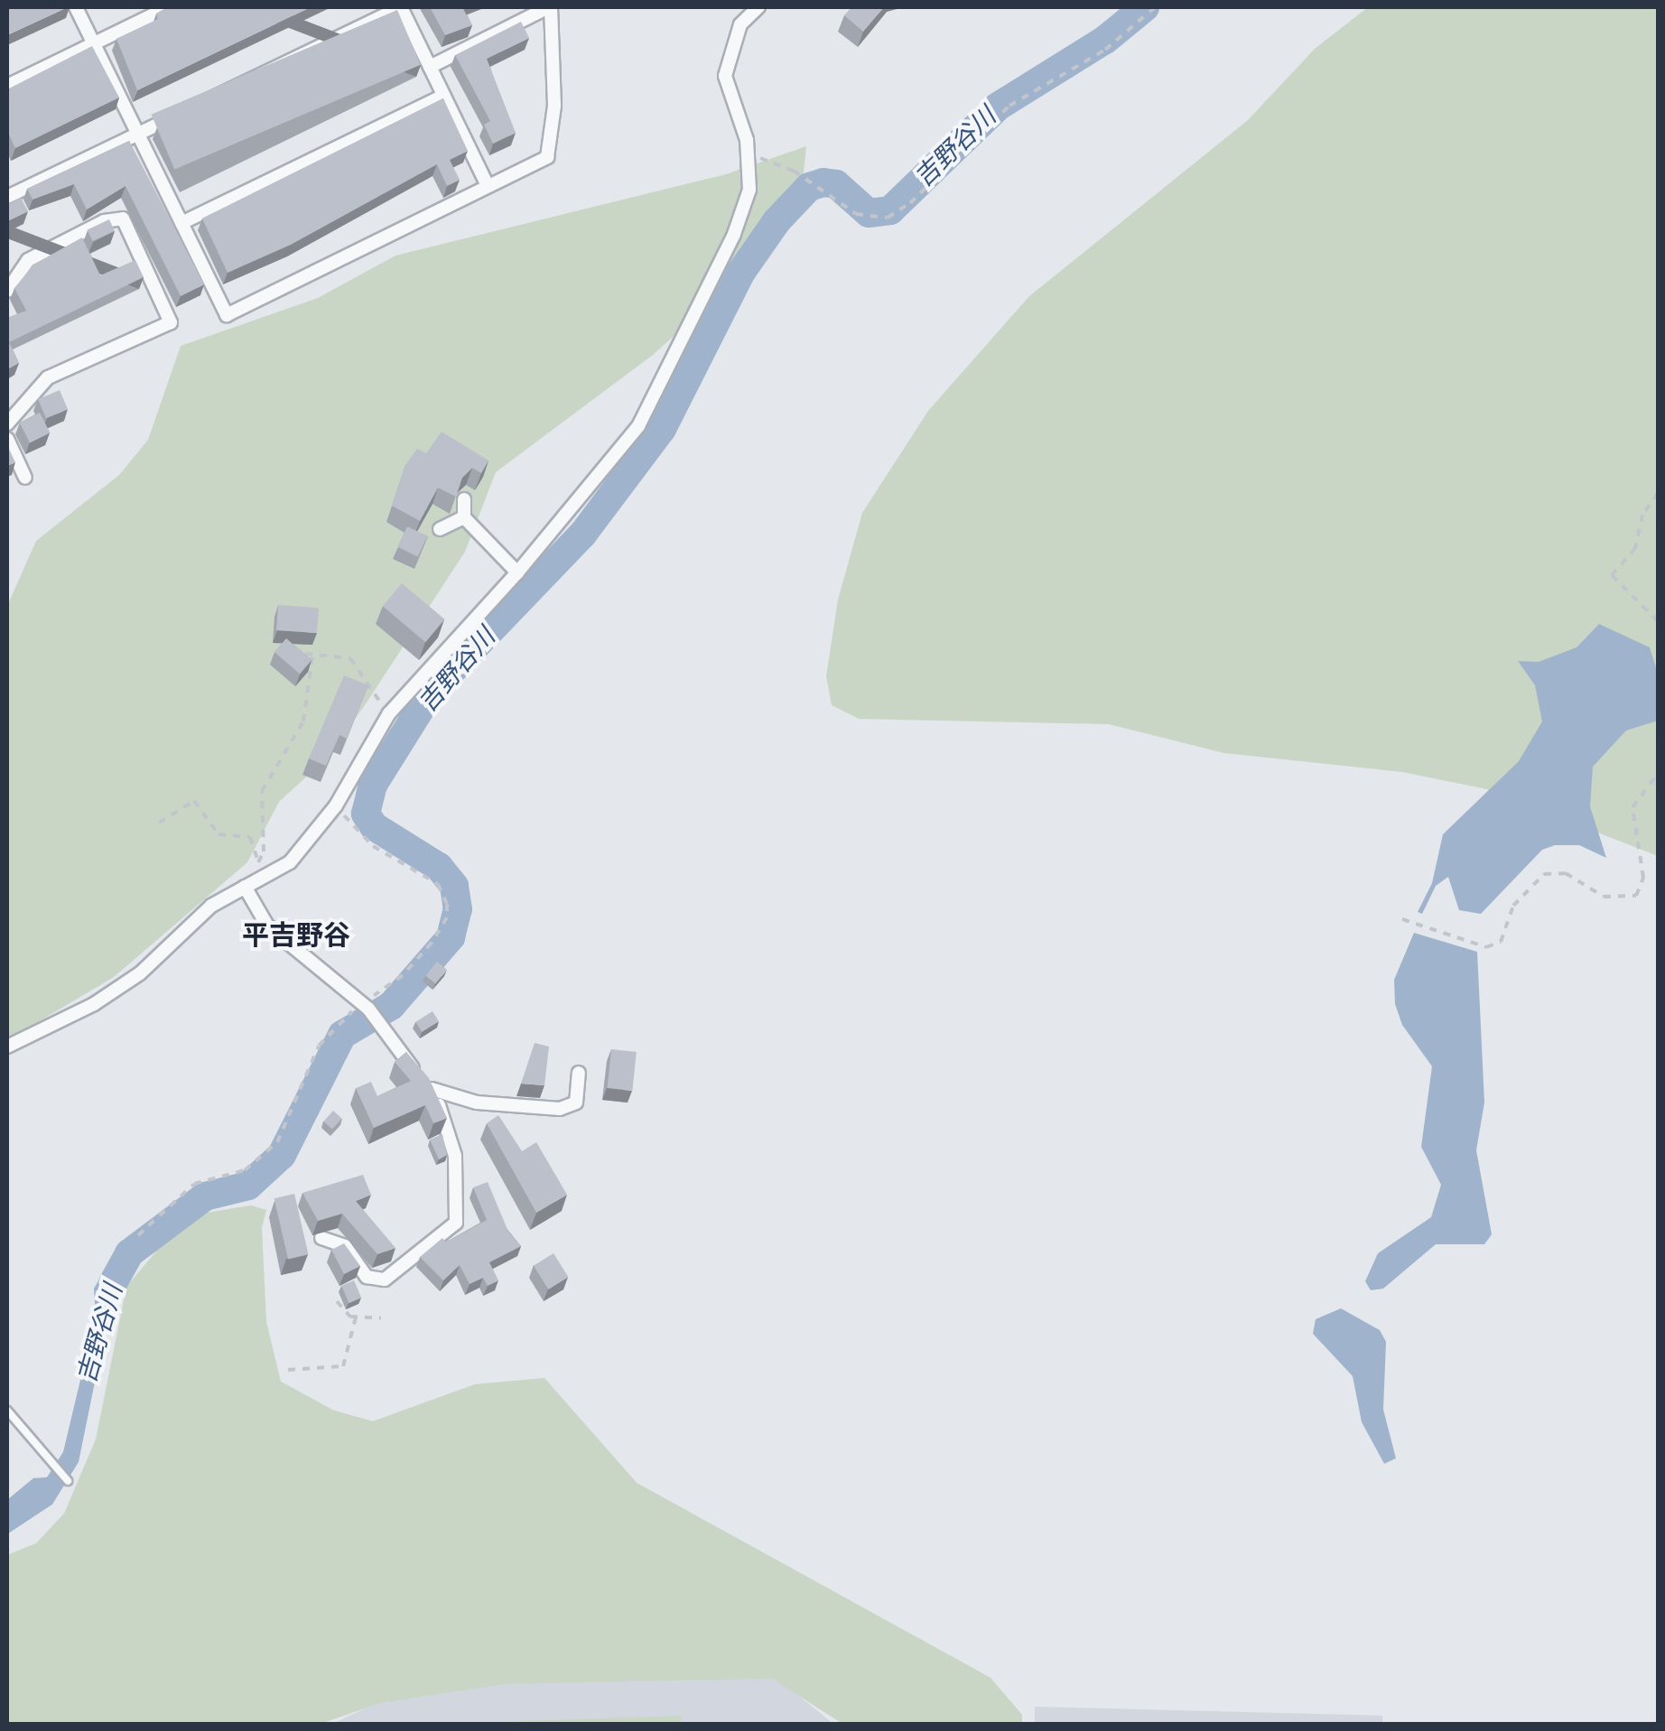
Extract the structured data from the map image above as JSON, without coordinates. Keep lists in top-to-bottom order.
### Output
{
  "districts": ["平吉野谷"],
  "water": ["吉野谷川"]
}
